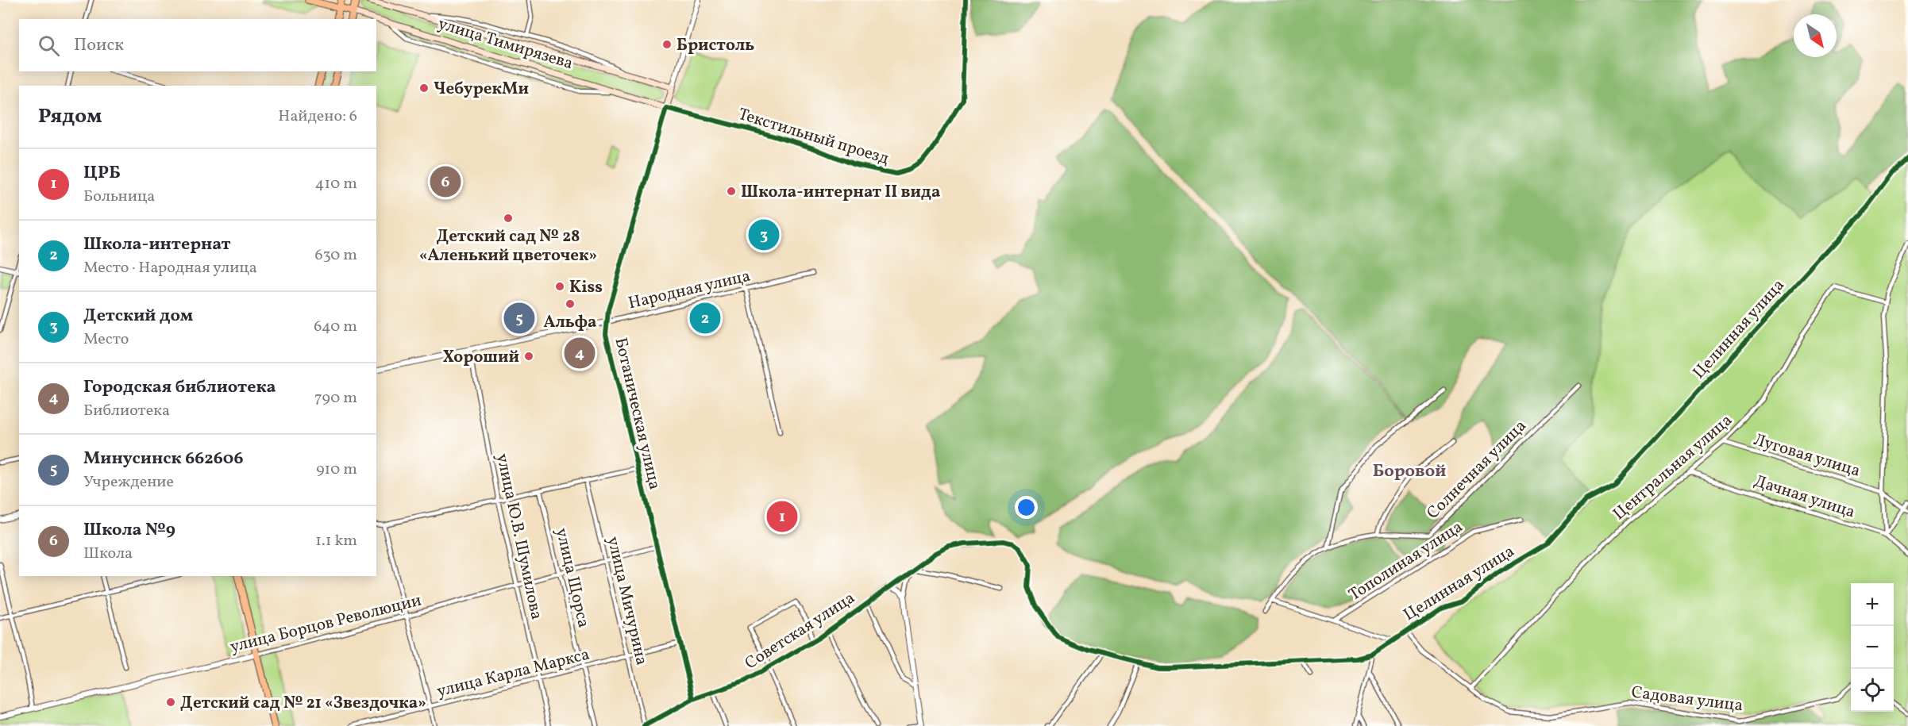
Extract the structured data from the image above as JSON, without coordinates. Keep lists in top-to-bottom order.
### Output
{
  "streets": {
    "main road": ["улица Тимирязева", "Ботаническая улица"],
    "street": [
      "Текстильный проезд",
      "Народная улица",
      "Целинная улица",
      "Луговая улица",
      "Центральная улица",
      "Солнечная улица",
      "Дачная улица",
      "улица Ю.В. Шумилова",
      "Тополиная улица",
      "улица Щорса",
      "улица Мичурина",
      "улица Борцов Революции",
      "Советская улица",
      "улица Карла Маркса",
      "Садовая улица"
    ]
  },
  "crossings": [
    ["улица Тимирязева", "Текстильный проезд"],
    ["улица Тимирязева", "Ботаническая улица"],
    ["Текстильный проезд", "Ботаническая улица"],
    ["Народная улица", "Ботаническая улица"],
    ["Народная улица", "улица Ю.В. Шумилова"],
    ["Целинная улица", "Советская улица"],
    ["Целинная улица", "Садовая улица"],
    ["Ботаническая улица", "улица Борцов Революции"],
    ["Ботаническая улица", "Советская улица"],
    ["Ботаническая улица", "улица Карла Маркса"],
    ["Луговая улица", "Центральная улица"],
    ["Центральная улица", "Дачная улица"],
    ["Центральная улица", "Садовая улица"],
    ["улица Ю.В. Шумилова", "улица Борцов Революции"],
    ["улица Ю.В. Шумилова", "улица Карла Маркса"],
    ["улица Щорса", "улица Борцов Революции"],
    ["улица Щорса", "улица Карла Маркса"],
    ["улица Мичурина", "улица Борцов Революции"],
    ["улица Мичурина", "Советская улица"],
    ["улица Мичурина", "улица Карла Маркса"]
  ],
  "districts": ["Боровой"],
  "places": [
    "Бристоль",
    "ЧебурекМи",
    "Школа-интернат II вида",
    "Детский сад № 28 «Аленький цветочек»",
    "Kiss",
    "Альфа",
    "Хороший",
    "Детский сад № 21 «Звездочка»"
  ],
  "north": "bottom right",
  "page": {
    "search": "Поиск",
    "heading": ["Рядом", "Найдено: 6"],
    "list": [
      {
        "mark": "1",
        "name": "ЦРБ",
        "note": "Больница",
        "value": "410 m"
      },
      {
        "mark": "2",
        "name": "Школа-интернат",
        "note": "Место · Народная улица",
        "value": "630 m"
      },
      {
        "mark": "3",
        "name": "Детский дом",
        "note": "Место",
        "value": "640 m"
      },
      {
        "mark": "4",
        "name": "Городская библиотека",
        "note": "Библиотека",
        "value": "790 m"
      },
      {
        "mark": "5",
        "name": "Минусинск 662606",
        "note": "Учреждение",
        "value": "910 m"
      },
      {
        "mark": "6",
        "name": "Школа №9",
        "note": "Школа",
        "value": "1.1 km"
      }
    ],
    "pins": [
      "6",
      "3",
      "2",
      "5",
      "4",
      "1"
    ],
    "map_buttons": ["+", "−"]
  }
}
